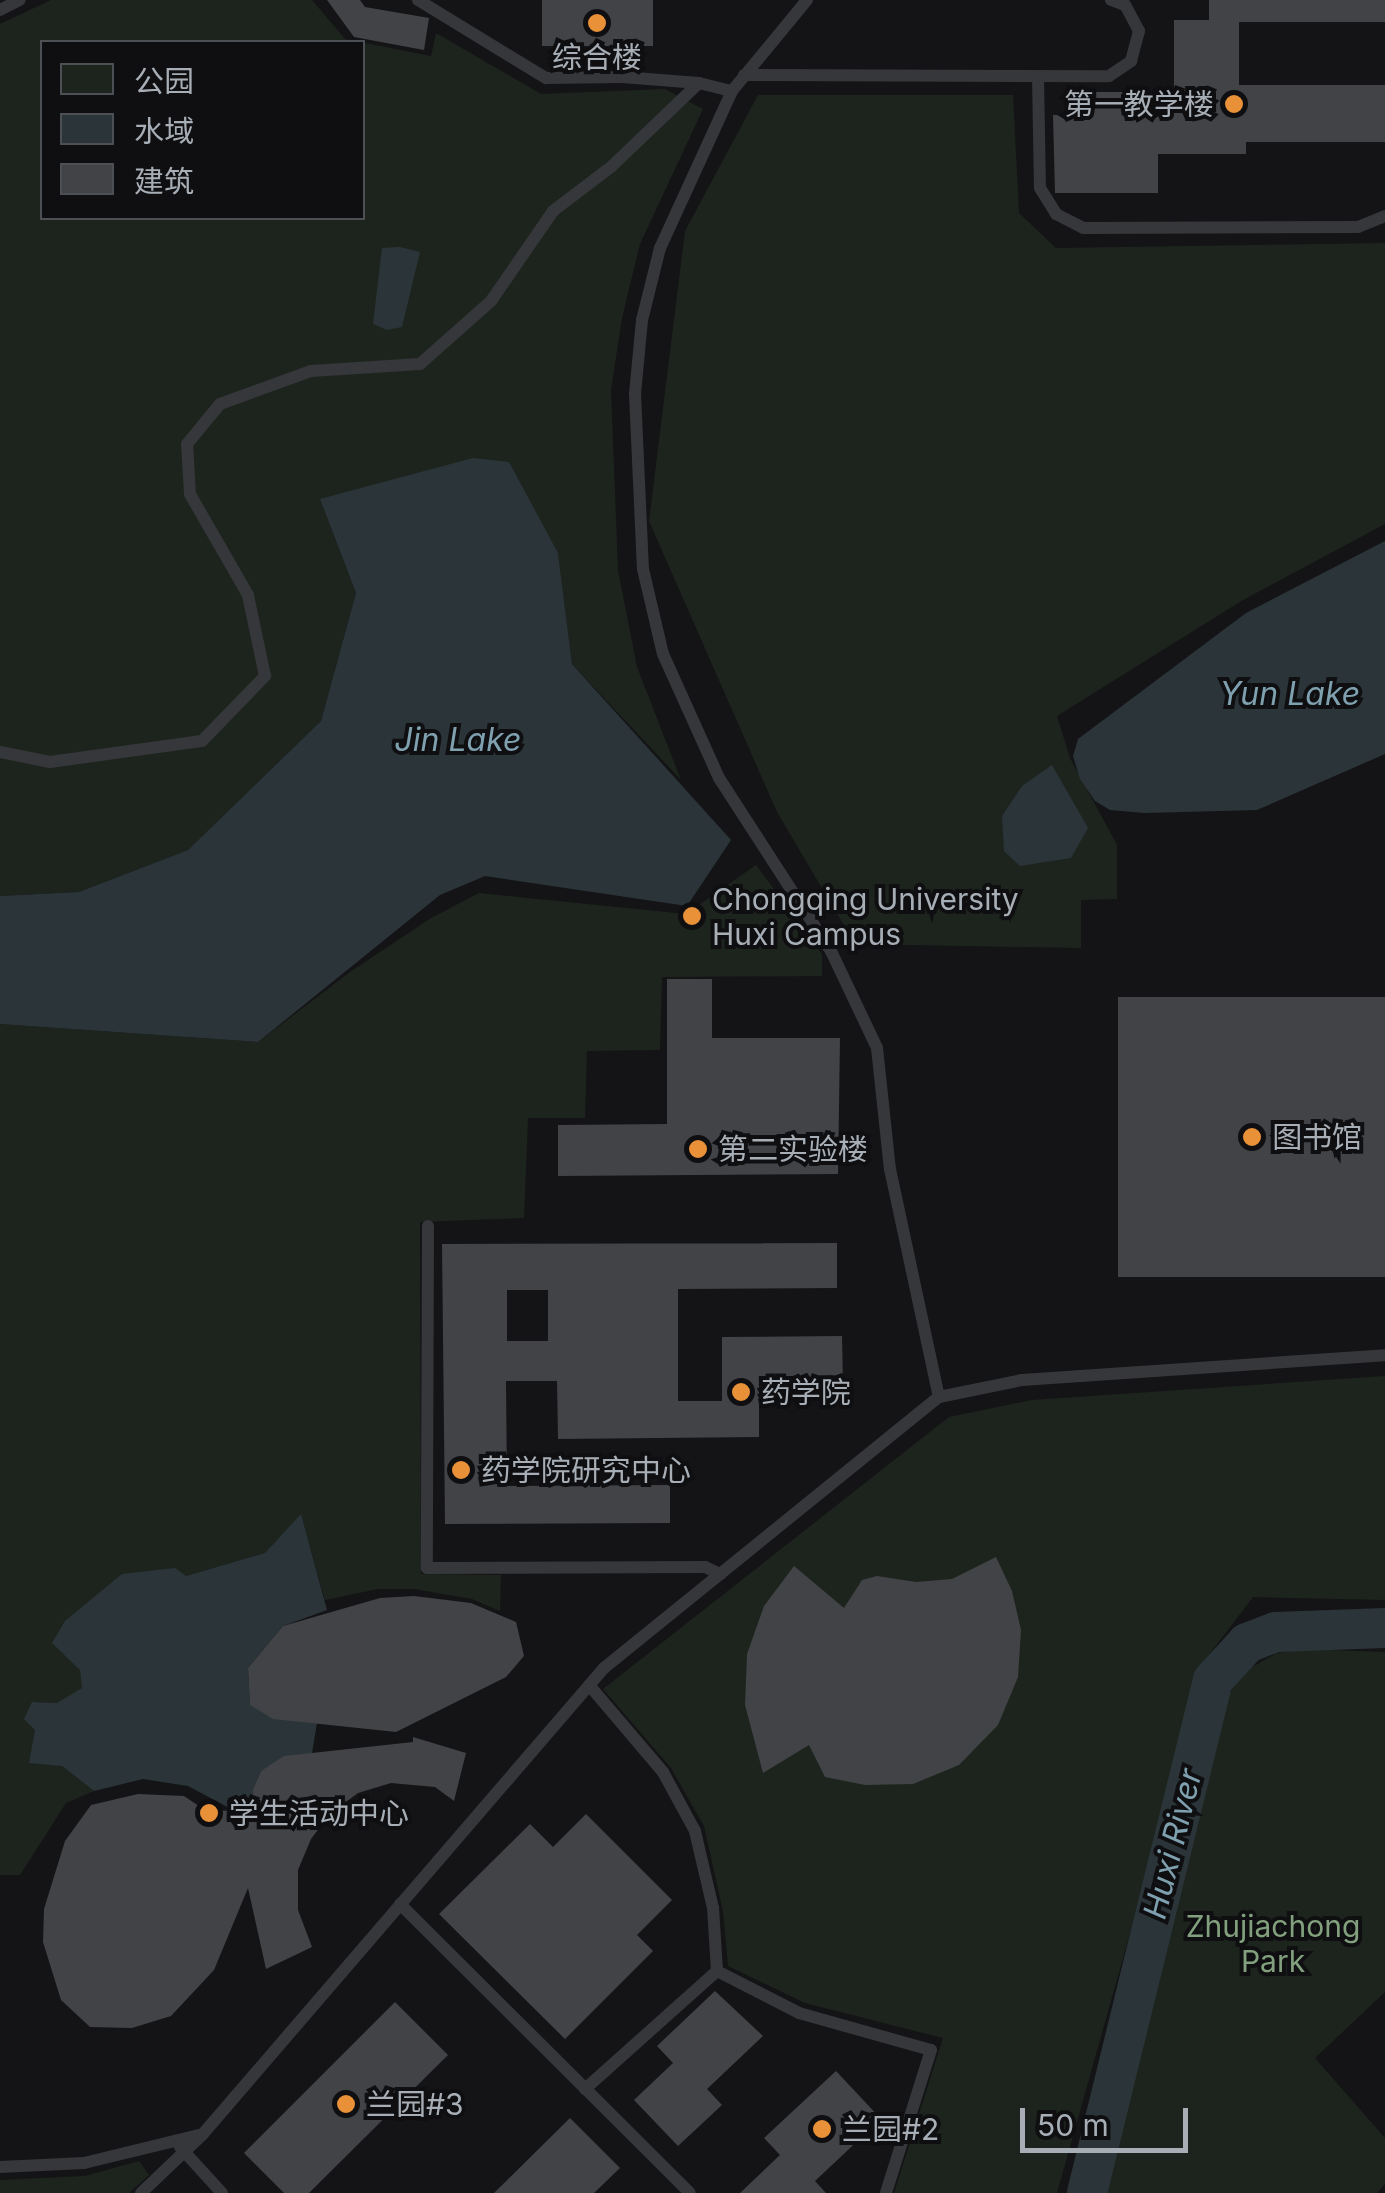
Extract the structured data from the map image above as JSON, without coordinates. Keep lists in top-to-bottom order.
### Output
{
  "water": ["Yun Lake", "Jin Lake", "Huxi River"],
  "parks": ["Zhujiachong Park"],
  "places": [
    "综合楼",
    "第一教学楼",
    "Chongqing University Huxi Campus",
    "图书馆",
    "第二实验楼",
    "药学院",
    "药学院研究中心",
    "学生活动中心",
    "兰园#3",
    "兰园#2"
  ],
  "legend": ["公园", "水域", "建筑"],
  "scale_bar": "50 m"
}
